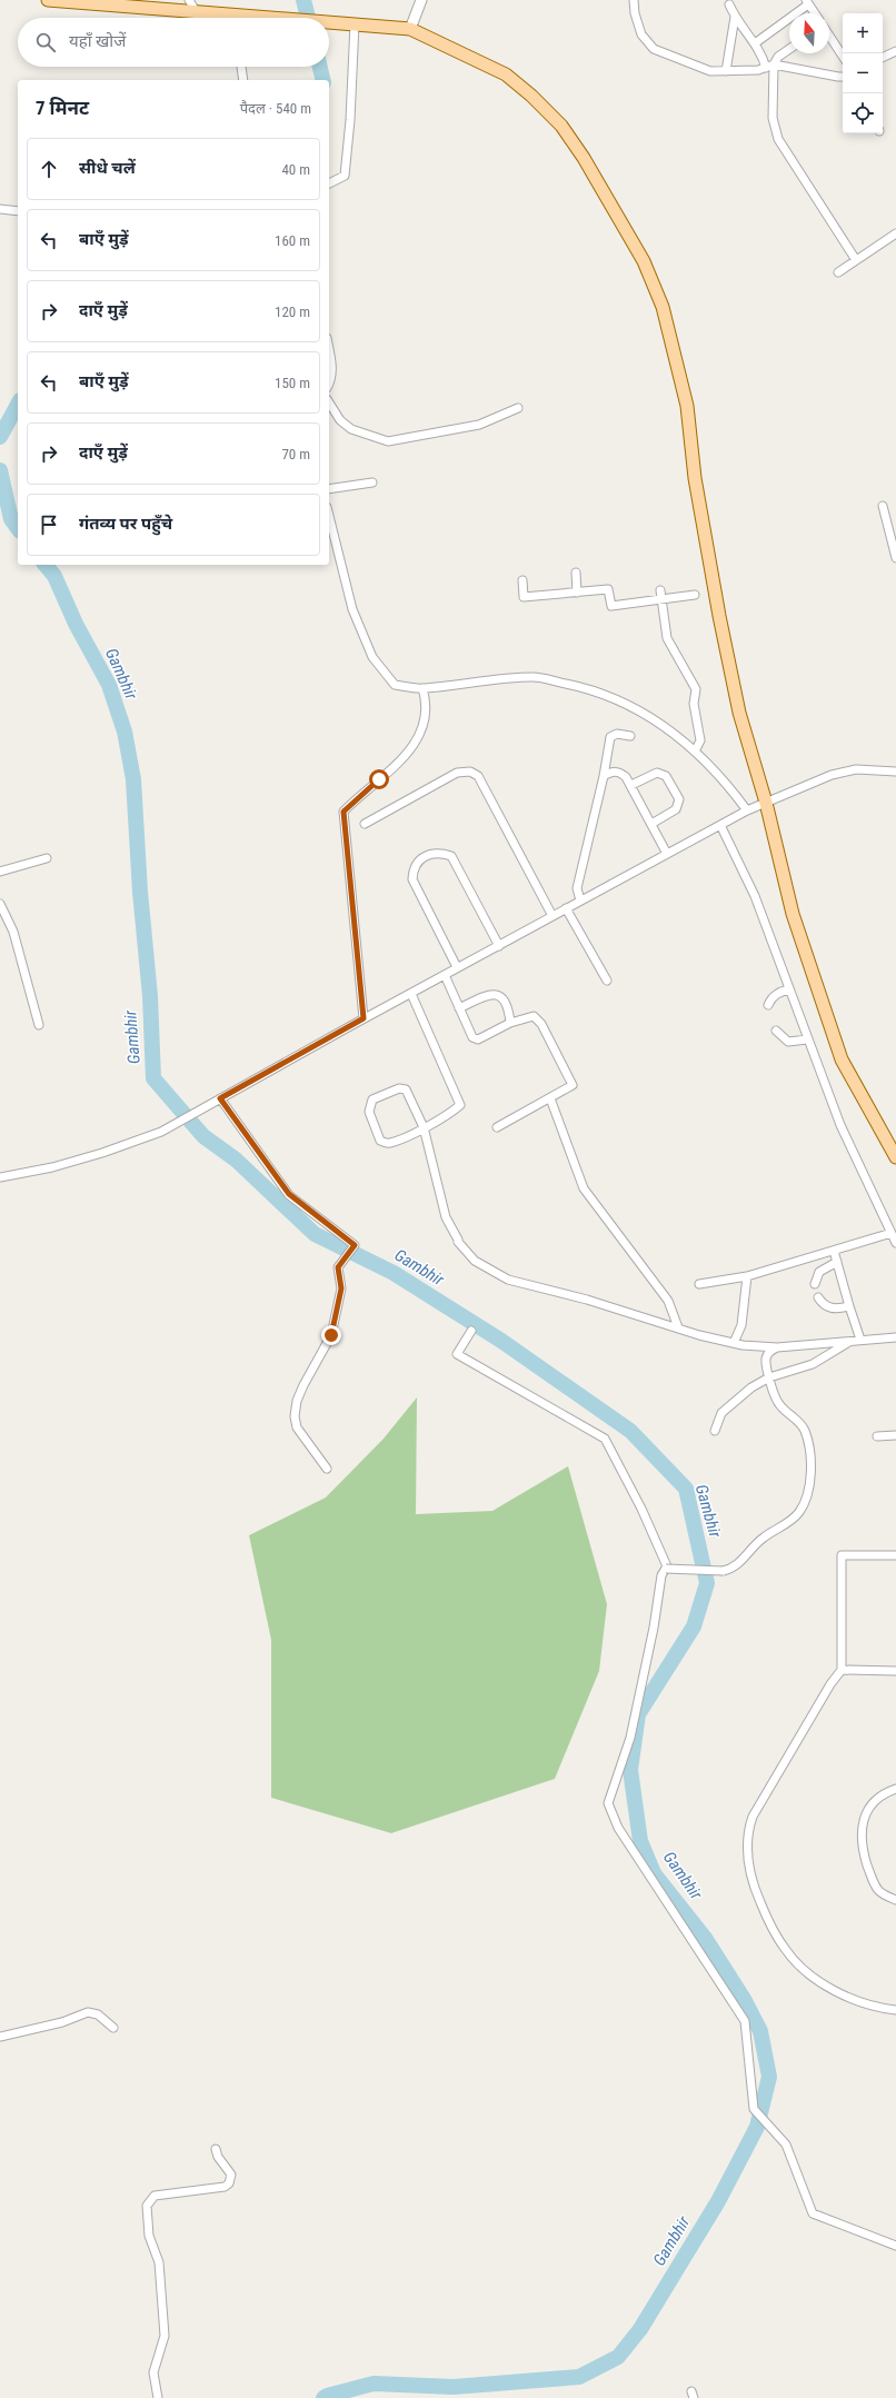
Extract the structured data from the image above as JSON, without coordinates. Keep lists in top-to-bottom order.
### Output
{
  "water": ["Gambhir"],
  "north": "top",
  "page": {
    "map_buttons": ["+", "−"],
    "search": "यहाँ खोजें",
    "heading": ["7 मिनट", "पैदल · 540 m"],
    "list": [
      ["सीधे चलें", "40 m"],
      ["बाएँ मुड़ें", "160 m"],
      ["दाएँ मुड़ें", "120 m"],
      ["बाएँ मुड़ें", "150 m"],
      ["दाएँ मुड़ें", "70 m"],
      "गंतव्य पर पहुँचे"
    ]
  }
}
